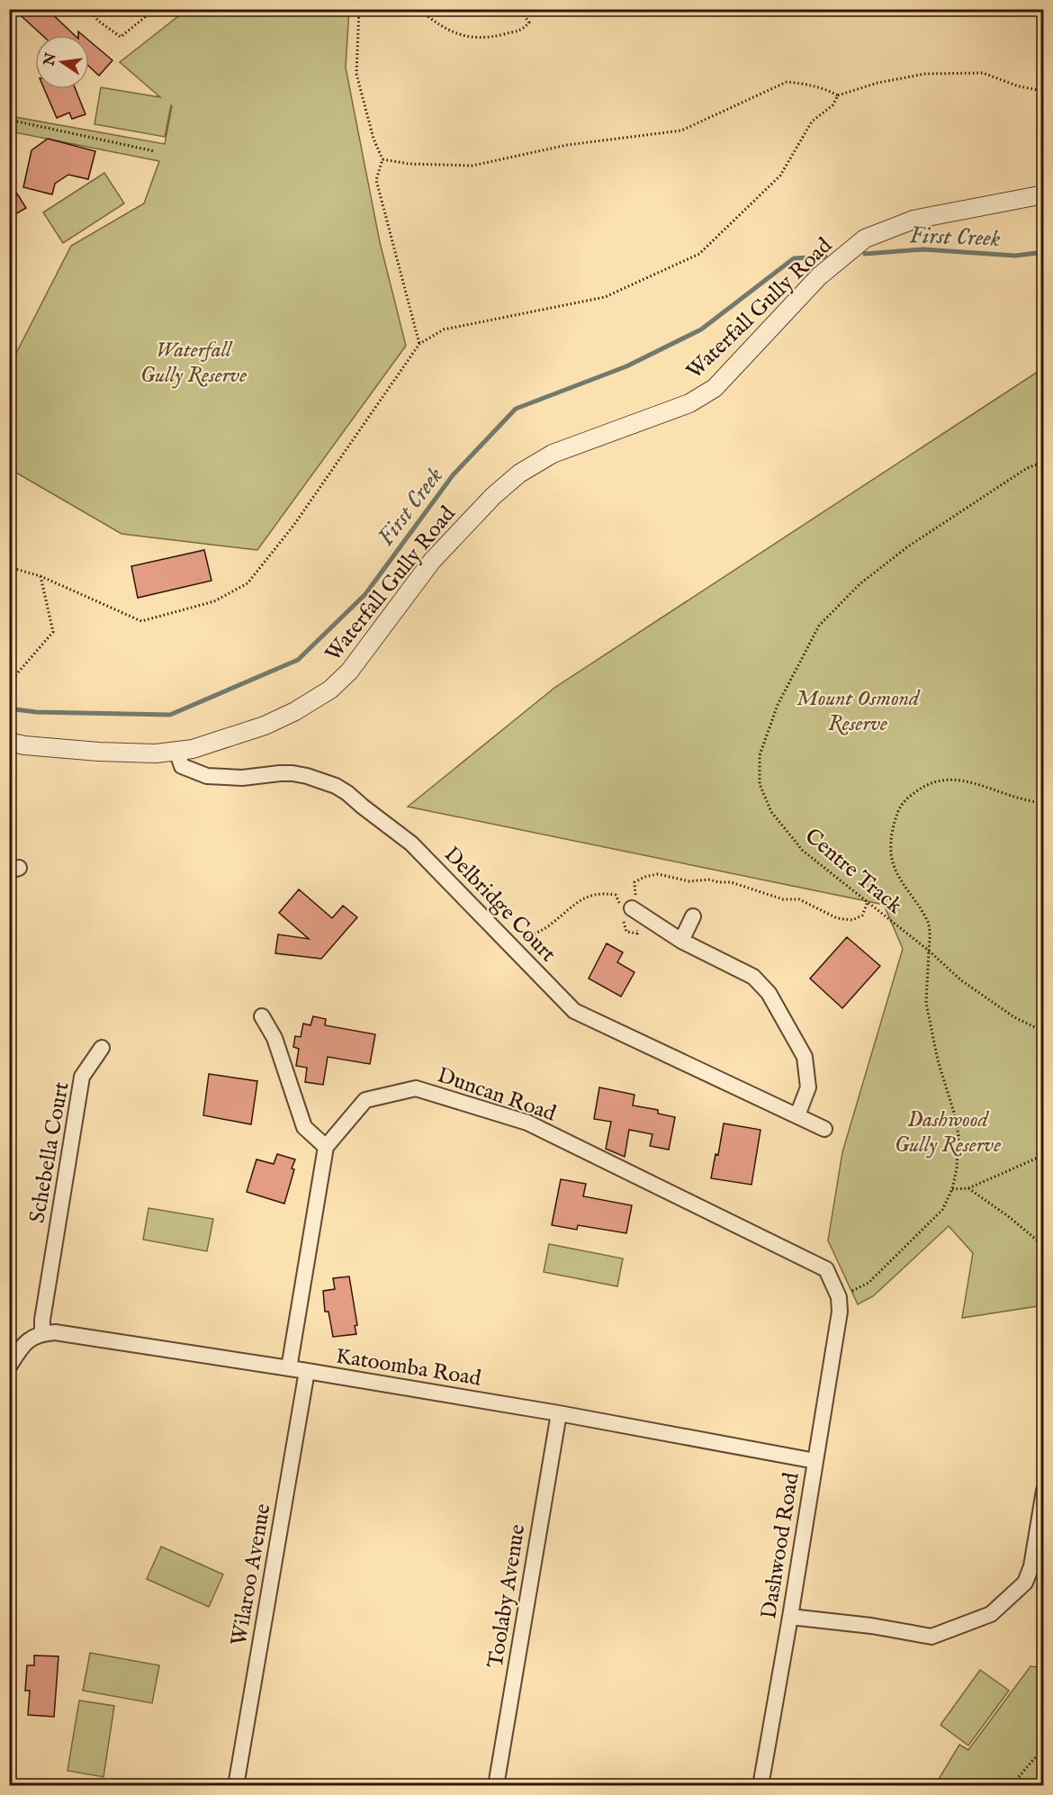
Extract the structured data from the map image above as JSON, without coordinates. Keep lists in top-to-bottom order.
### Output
{
  "streets": {
    "street": [
      "Waterfall Gully Road",
      "Delbridge Court",
      "Duncan Road",
      "Schebella Court",
      "Katoomba Road",
      "Dashwood Road",
      "Wilaroo Avenue",
      "Toolaby Avenue"
    ],
    "path": ["Centre Track"]
  },
  "crossings": [
    ["Waterfall Gully Road", "Delbridge Court"],
    ["Duncan Road", "Dashwood Road"],
    ["Schebella Court", "Katoomba Road"],
    ["Katoomba Road", "Dashwood Road"],
    ["Katoomba Road", "Wilaroo Avenue"],
    ["Katoomba Road", "Toolaby Avenue"]
  ],
  "water": ["First Creek"],
  "parks": ["Waterfall Gully Reserve", "Mount Osmond Reserve", "Dashwood Gully Reserve"],
  "north": "left"
}
